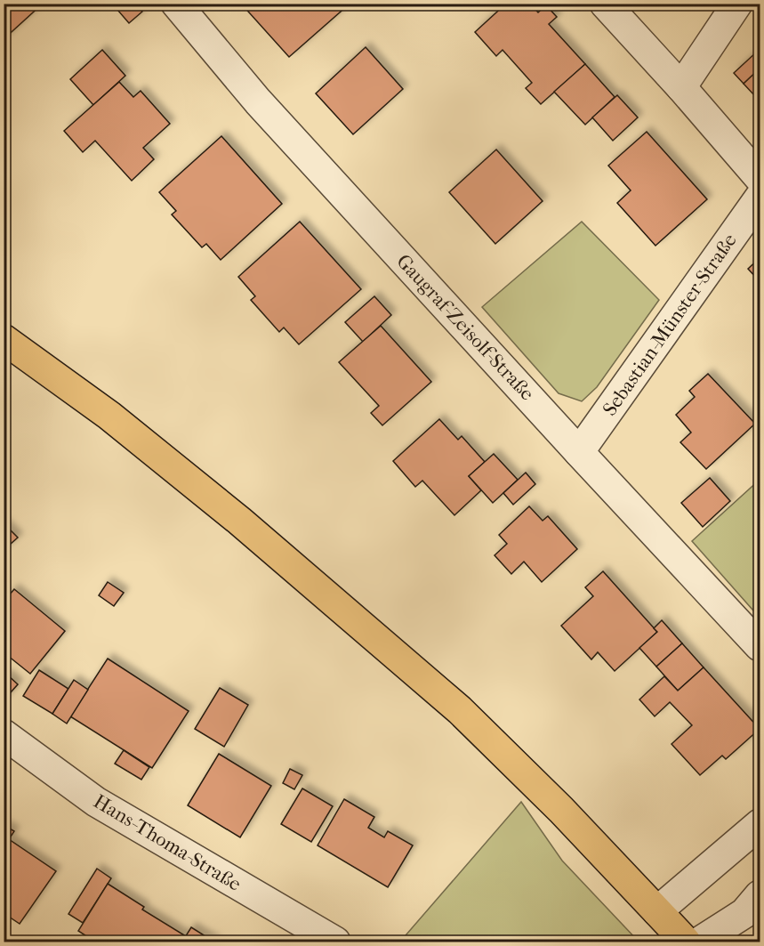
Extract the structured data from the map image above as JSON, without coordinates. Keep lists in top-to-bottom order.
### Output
{
  "streets": {
    "street": ["Sebastian-Münster-Straße", "Gaugraf-Zeisolf-Straße", "Hans-Thoma-Straße"]
  },
  "crossings": [
    ["Sebastian-Münster-Straße", "Gaugraf-Zeisolf-Straße"]
  ]
}
